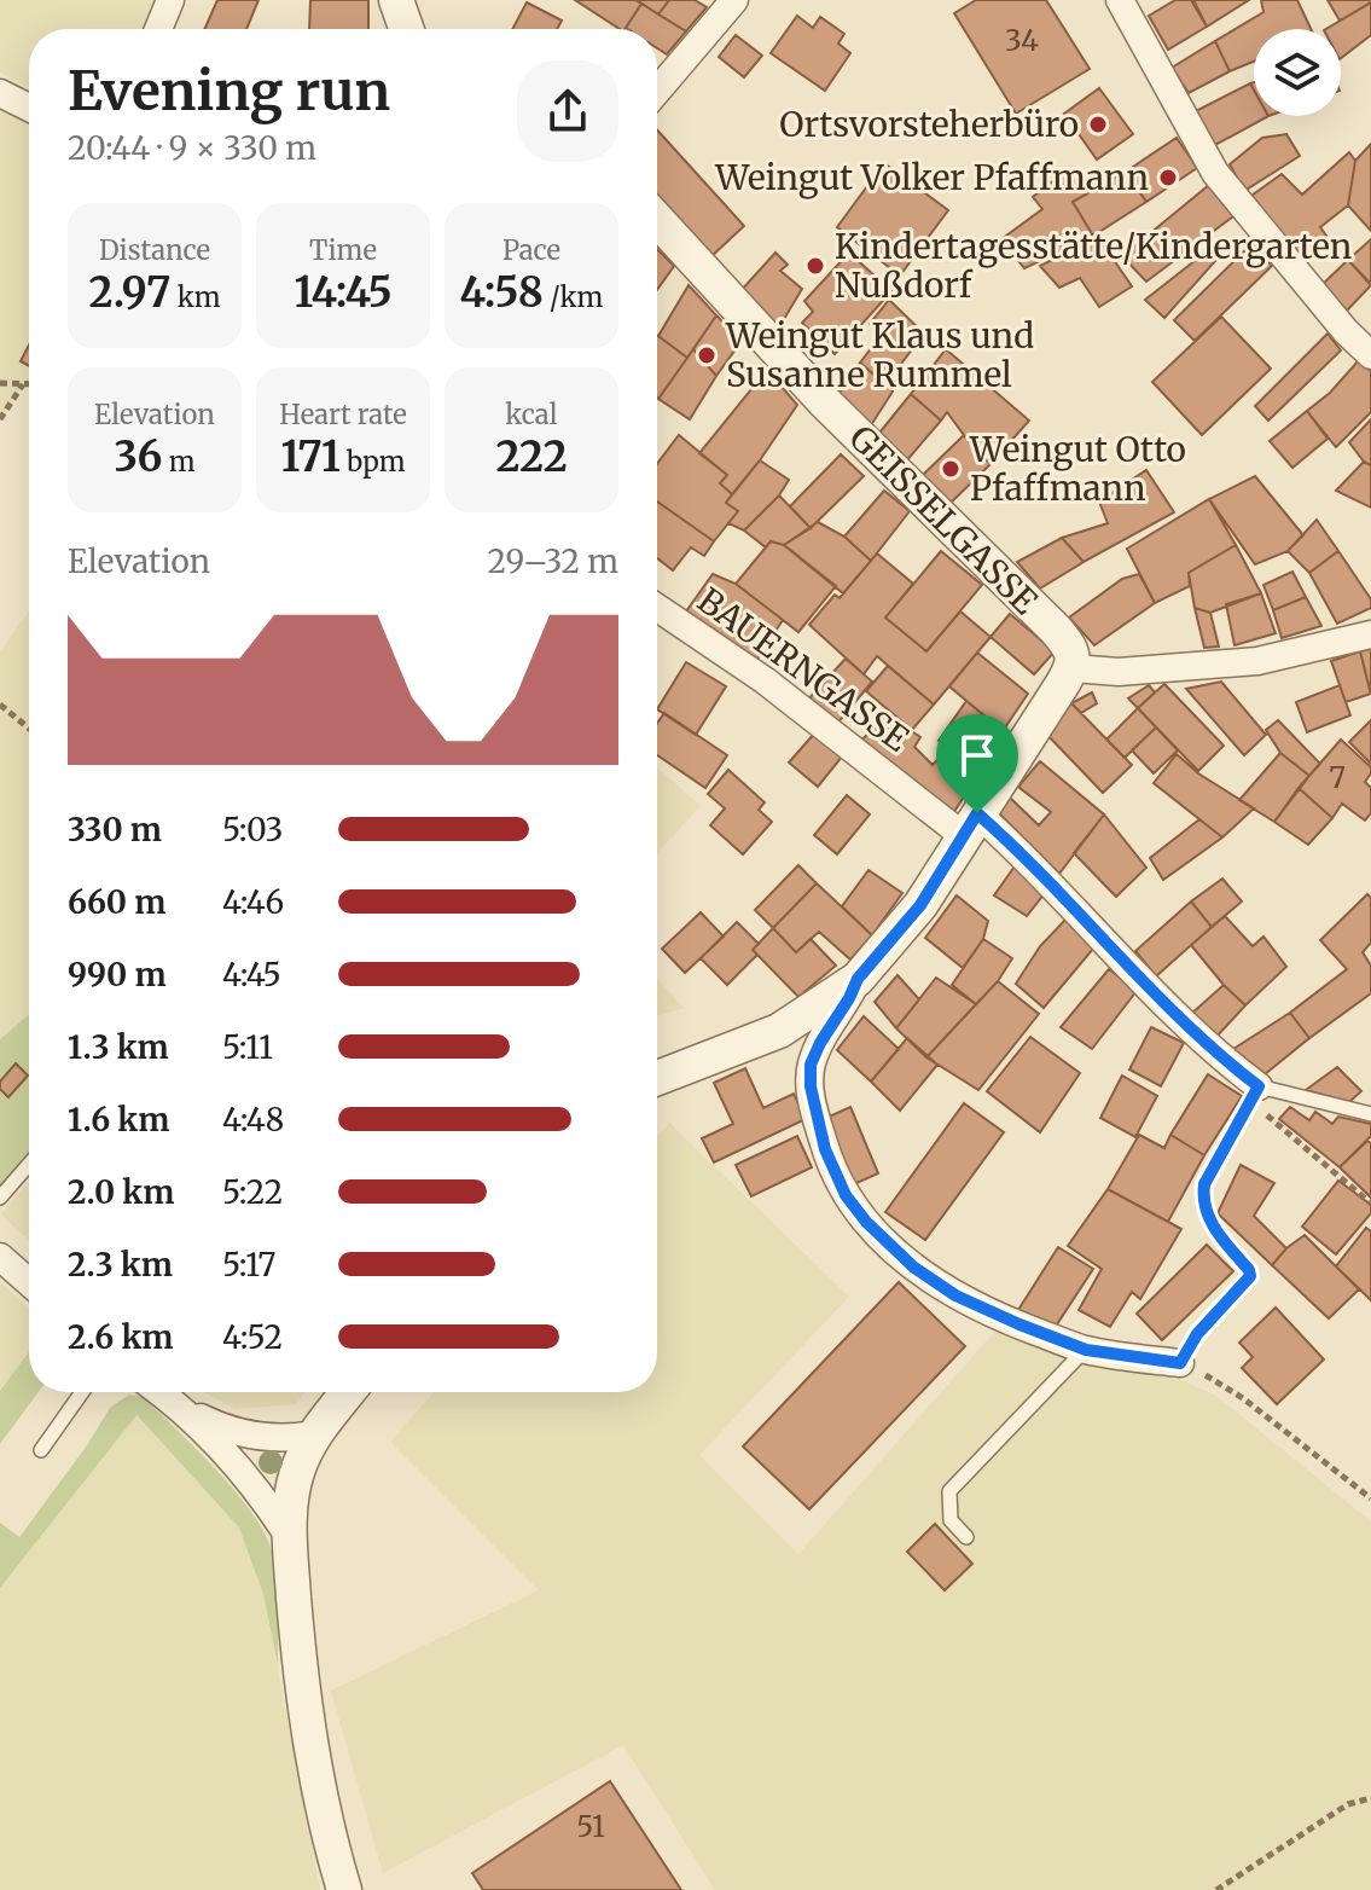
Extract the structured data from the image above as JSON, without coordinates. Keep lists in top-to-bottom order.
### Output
{
  "streets": {
    "street": ["GEISSELGASSE", "BAUERNGASSE"]
  },
  "places": [
    "Ortsvorsteherbüro",
    "Weingut Volker Pfaffmann",
    "Kindertagesstätte/Kindergarten Nußdorf",
    "Weingut Klaus und Susanne Rummel",
    "Weingut Otto Pfaffmann"
  ],
  "house_numbers": ["34", "7", "51"],
  "page": {
    "heading": ["Evening run", "20:44 · 9 × 330 m"],
    "stats": [
      ["Distance", "2.97 km"],
      ["Time", "14:45"],
      ["Pace", "4:58 /km"],
      ["Elevation", "36 m"],
      ["Heart rate", "171 bpm"],
      ["kcal", "222"]
    ],
    "chart": ["Elevation", "29–32 m"],
    "list": [
      {
        "name": "330 m",
        "note": "5:03"
      },
      {
        "name": "660 m",
        "note": "4:46"
      },
      {
        "name": "990 m",
        "note": "4:45"
      },
      {
        "name": "1.3 km",
        "note": "5:11"
      },
      {
        "name": "1.6 km",
        "note": "4:48"
      },
      {
        "name": "2.0 km",
        "note": "5:22"
      },
      {
        "name": "2.3 km",
        "note": "5:17"
      },
      {
        "name": "2.6 km",
        "note": "4:52"
      }
    ]
  }
}
